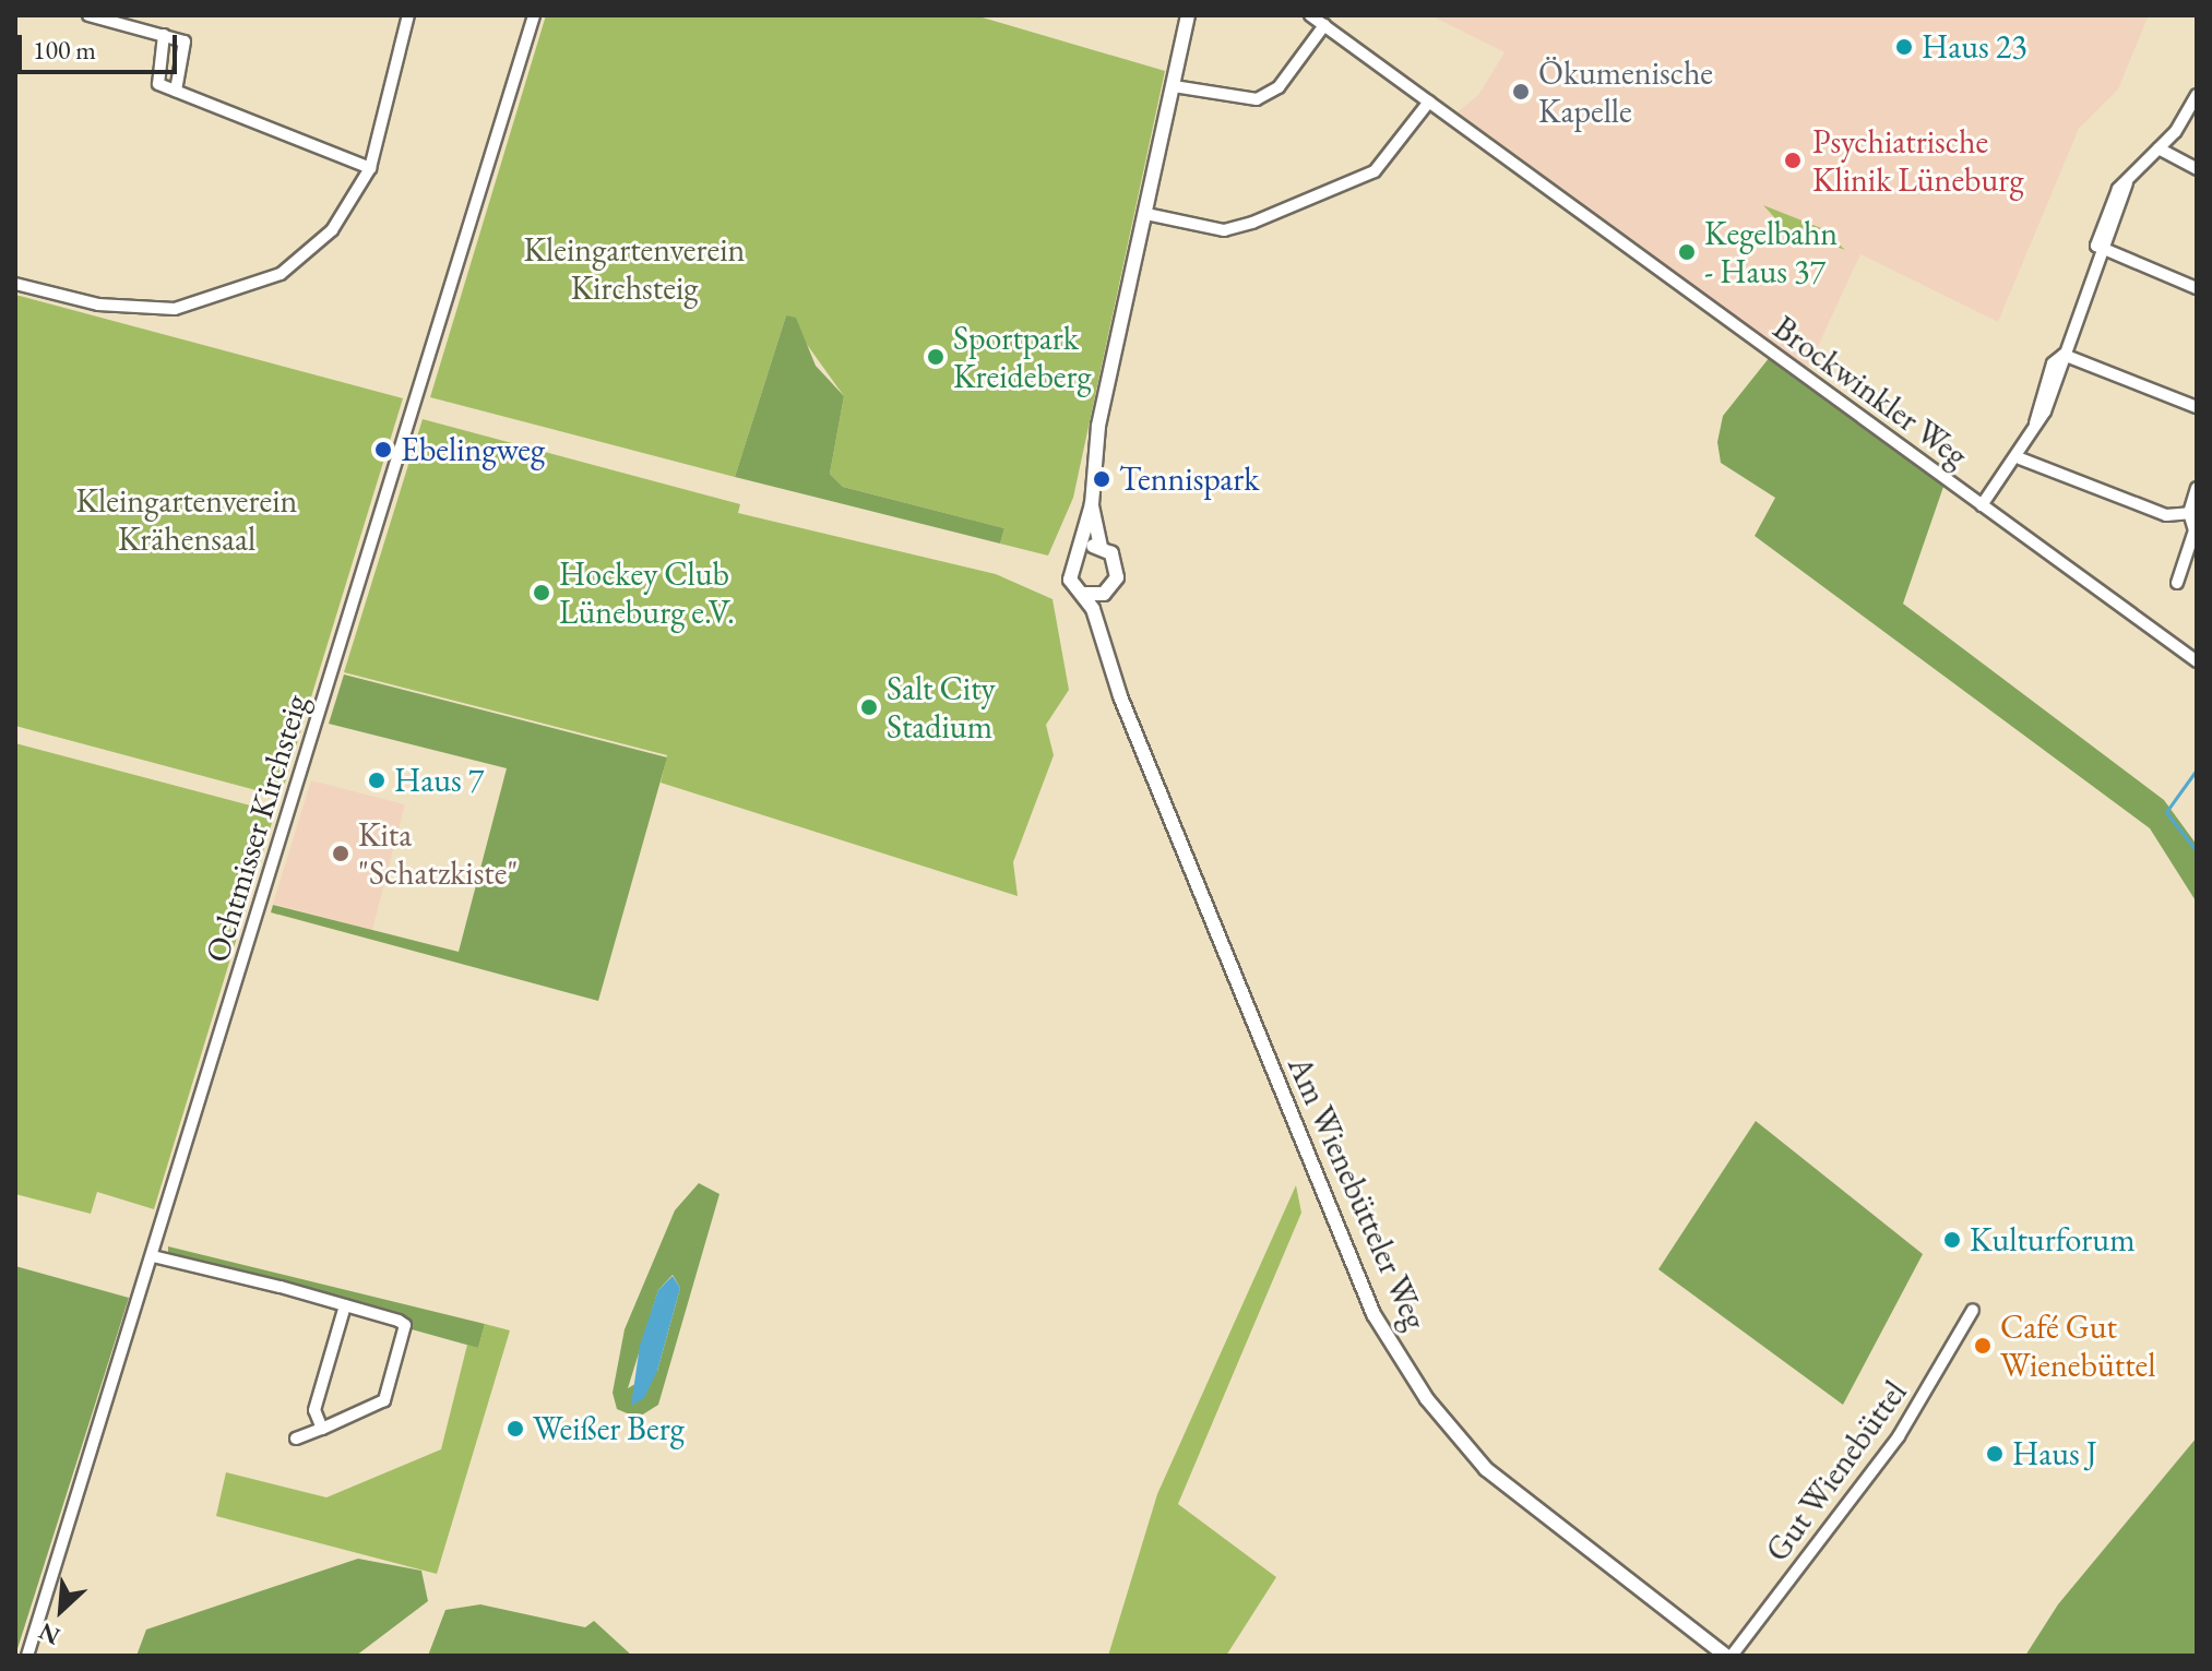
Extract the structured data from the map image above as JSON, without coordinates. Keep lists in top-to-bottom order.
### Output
{
  "streets": {
    "street": [
      "Brockwinkler Weg",
      "Ochtmisser Kirchsteig",
      "Am Wienebütteler Weg",
      "Gut Wienebüttel"
    ]
  },
  "crossings": [
    ["Am Wienebütteler Weg", "Gut Wienebüttel"]
  ],
  "parks": ["Kleingartenverein Kirchsteig", "Kleingartenverein Krähensaal"],
  "places": [
    "Haus 23",
    "Ökumenische Kapelle",
    "Psychiatrische Klinik Lüneburg",
    "Kegelbahn - Haus 37",
    "Sportpark Kreideberg",
    "Ebelingweg",
    "Tennispark",
    "Hockey Club Lüneburg e.V.",
    "Salt City Stadium",
    "Haus 7",
    "Kita \"Schatzkiste\"",
    "Kulturforum",
    "Café Gut Wienebüttel",
    "Weißer Berg",
    "Haus J"
  ],
  "scale_bar": "100 m",
  "north": "bottom left"
}
